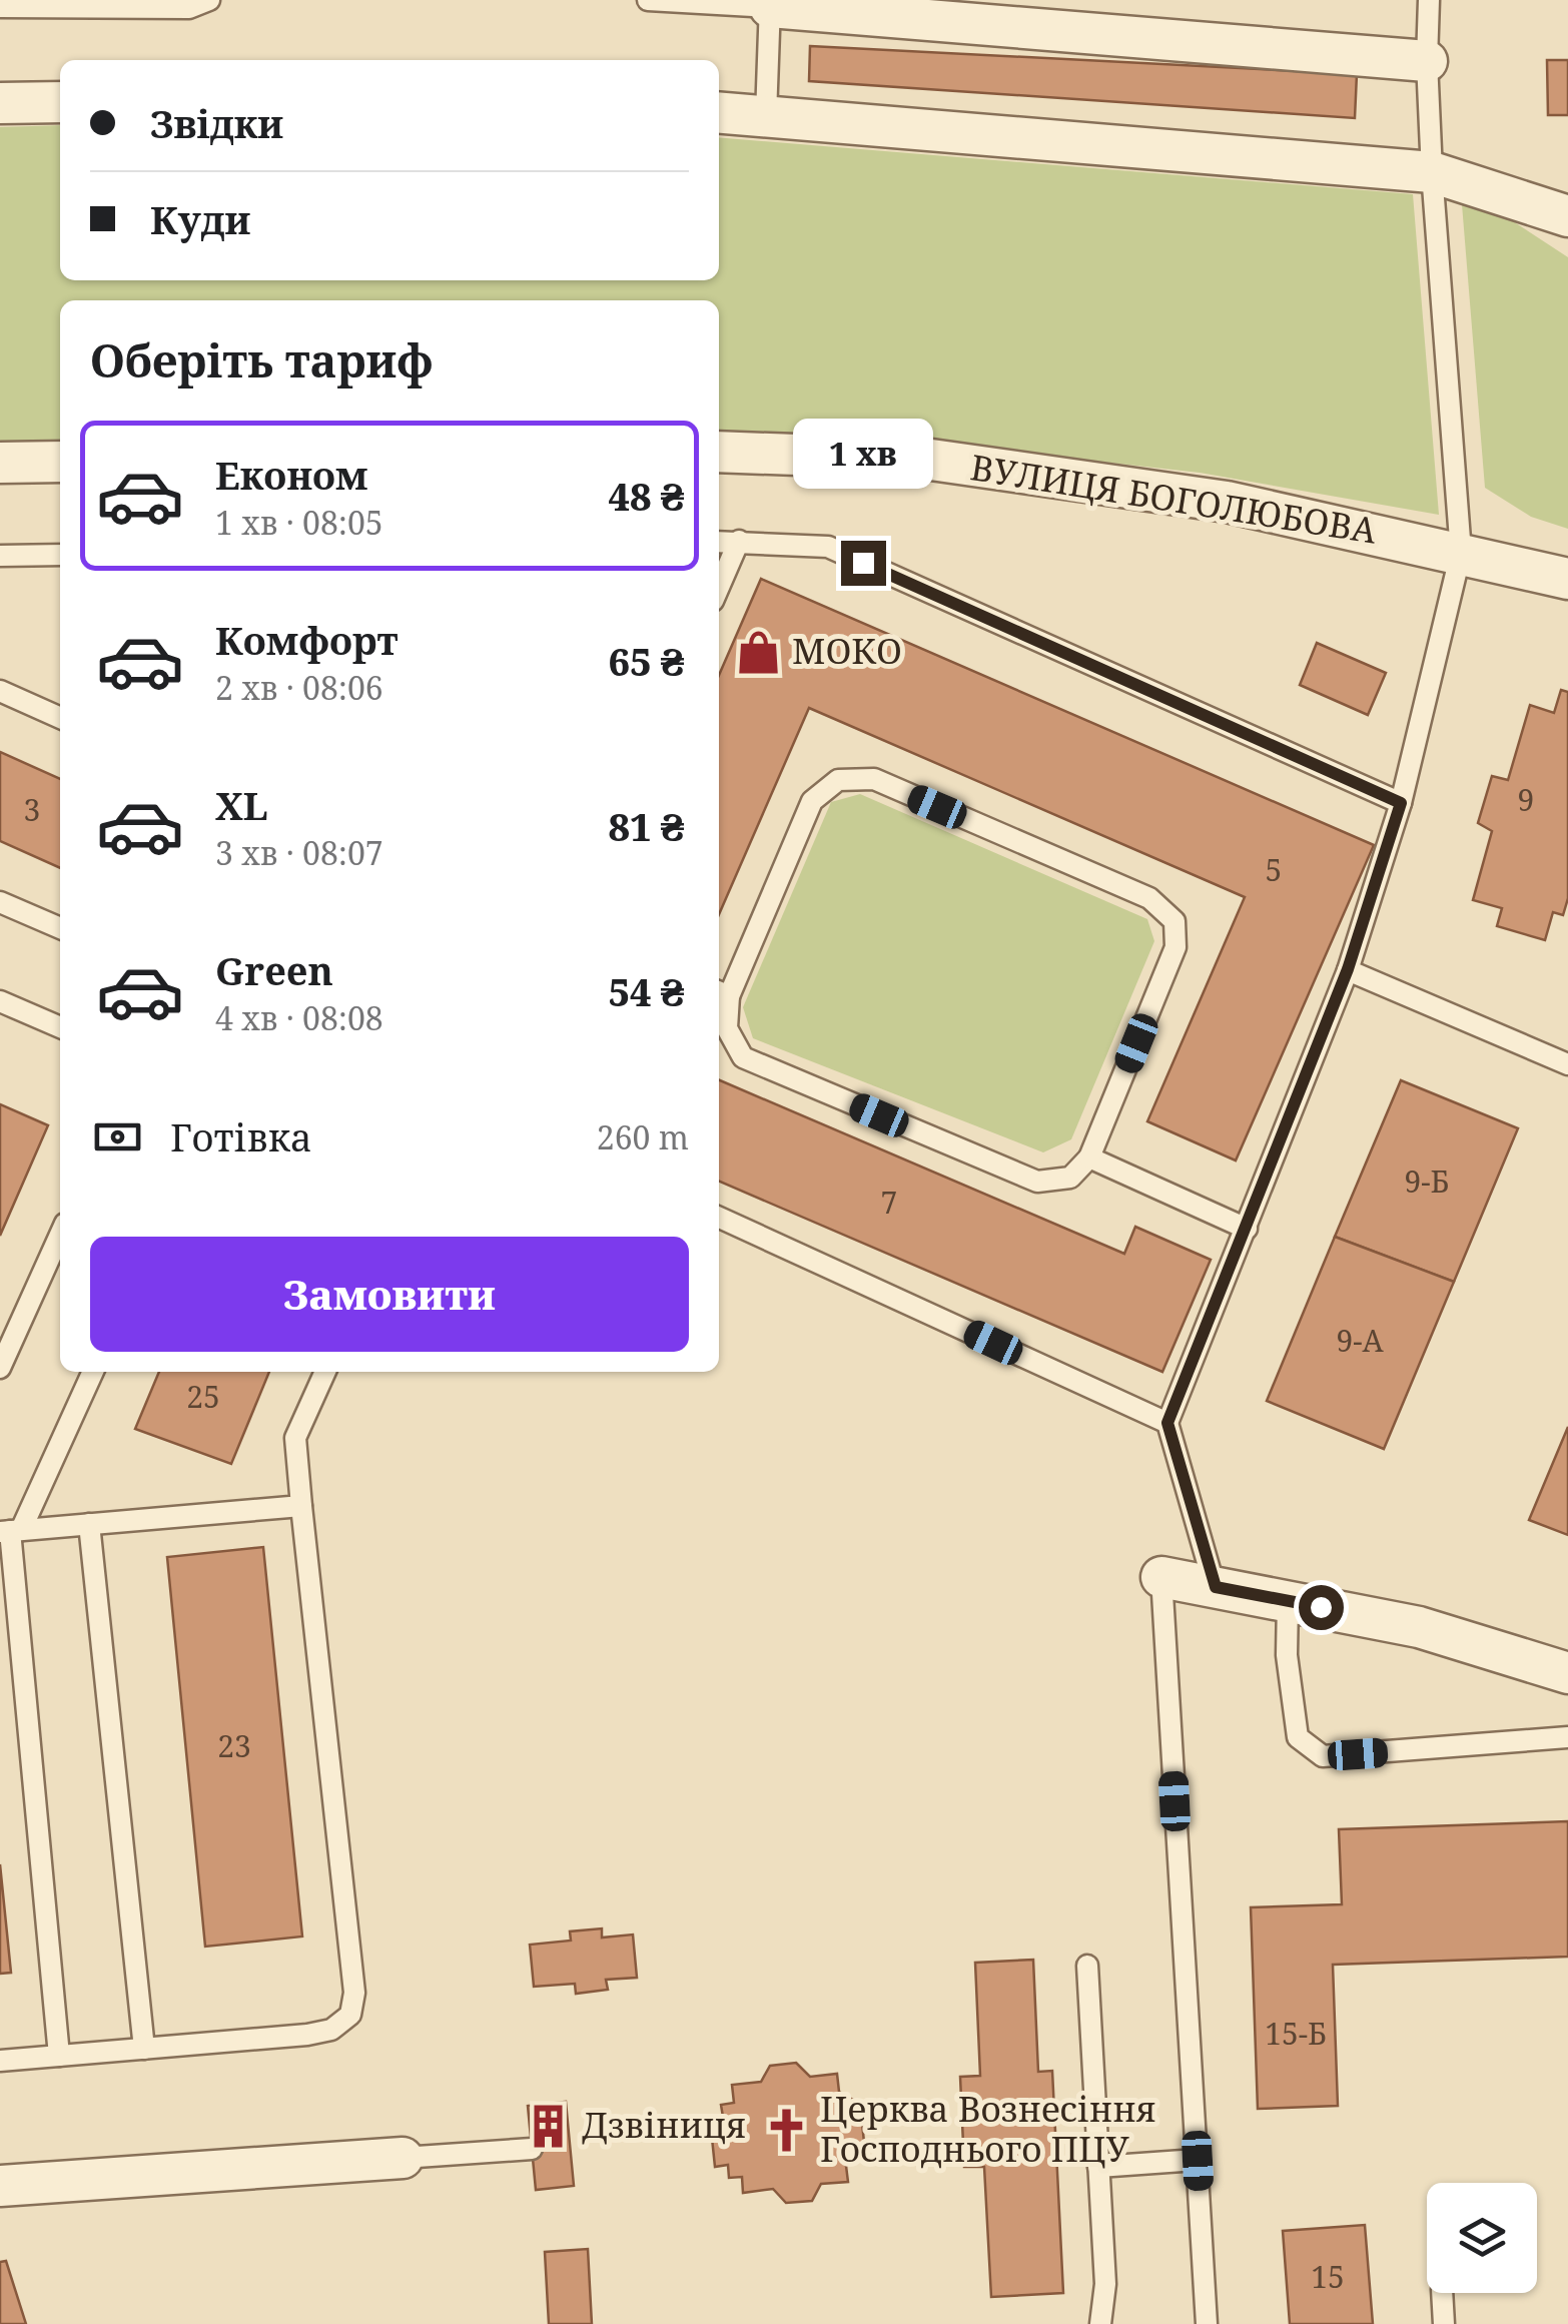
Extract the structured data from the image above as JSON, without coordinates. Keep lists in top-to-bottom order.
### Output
{
  "streets": {
    "street": ["ВУЛИЦЯ БОГОЛЮБОВА"]
  },
  "places": {
    "shop": ["МОКО"],
    "building": ["Дзвіниця"],
    "church": ["Церква Вознесіння Господнього ПЦУ"]
  },
  "house_numbers": [
    "9",
    "3",
    "5",
    "9-Б",
    "7",
    "9-А",
    "25",
    "23",
    "15-Б",
    "15"
  ],
  "page": {
    "banner": ["Звідки", "Куди"],
    "heading": "Оберіть тариф",
    "bubble": "1 хв",
    "list": [
      {
        "name": "Економ",
        "note": "1 хв · 08:05",
        "value": "48 ₴"
      },
      {
        "name": "Комфорт",
        "note": "2 хв · 08:06",
        "value": "65 ₴"
      },
      {
        "name": "XL",
        "note": "3 хв · 08:07",
        "value": "81 ₴"
      },
      {
        "name": "Green",
        "note": "4 хв · 08:08",
        "value": "54 ₴"
      }
    ],
    "pay": ["Готівка", "260 m"],
    "buttons": "Замовити"
  }
}
